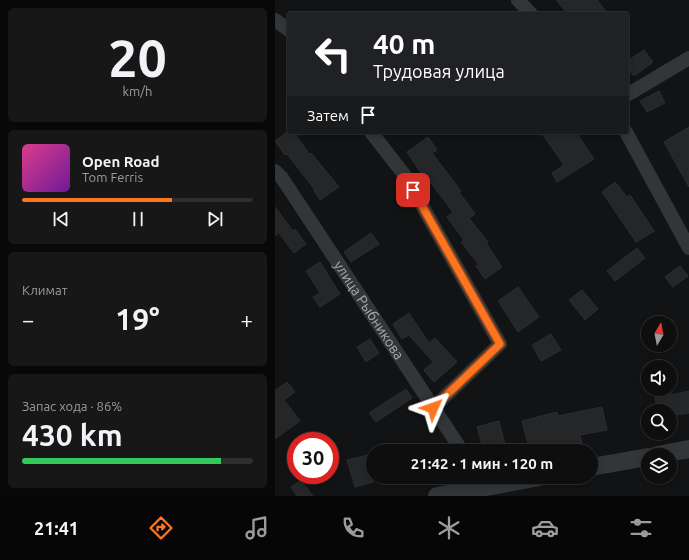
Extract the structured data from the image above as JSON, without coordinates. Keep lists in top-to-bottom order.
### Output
{
  "streets": {
    "street": ["улица Рыбникова"]
  },
  "north": "top",
  "page": {
    "tile": [
      ["20", "km/h"],
      "Климат",
      ["Запас хода · 86%", "430 km"]
    ],
    "turn": ["40 m", "Трудовая улица"],
    "then": "Затем",
    "song": ["Open Road", "Tom Ferris"],
    "heat": ["−", "19°", "+"],
    "limit": "30",
    "trip": "21:42 · 1 мин · 120 m",
    "tabs": "21:41"
  }
}
